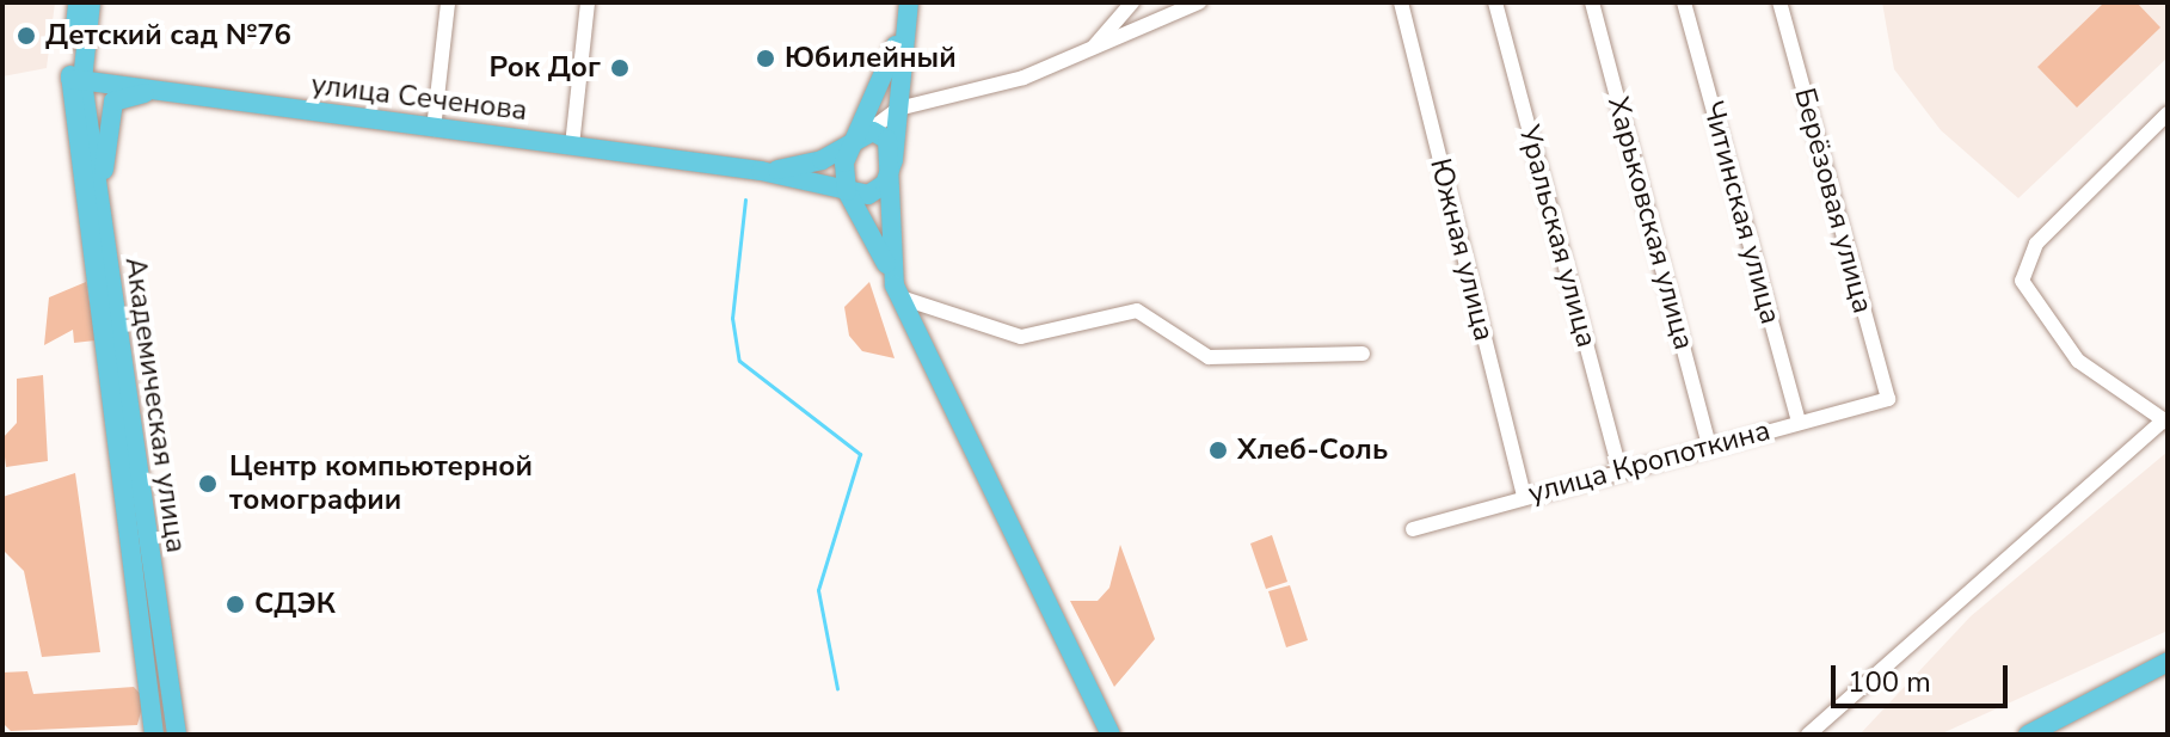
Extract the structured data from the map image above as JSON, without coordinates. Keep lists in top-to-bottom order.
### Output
{
  "streets": {
    "main road": ["улица Сеченова", "Академическая улица"],
    "street": [
      "Берёзовая улица",
      "Читинская улица",
      "Харьковская улица",
      "Уральская улица",
      "Южная улица",
      "улица Кропоткина"
    ]
  },
  "crossings": [
    ["улица Сеченова", "Академическая улица"],
    ["Берёзовая улица", "улица Кропоткина"],
    ["Читинская улица", "улица Кропоткина"],
    ["Харьковская улица", "улица Кропоткина"],
    ["Уральская улица", "улица Кропоткина"],
    ["Южная улица", "улица Кропоткина"]
  ],
  "places": [
    "Детский сад №76",
    "Юбилейный",
    "Рок Дог",
    "Хлеб-Соль",
    "Центр компьютерной томографии",
    "СДЭК"
  ],
  "scale_bar": "100 m"
}
